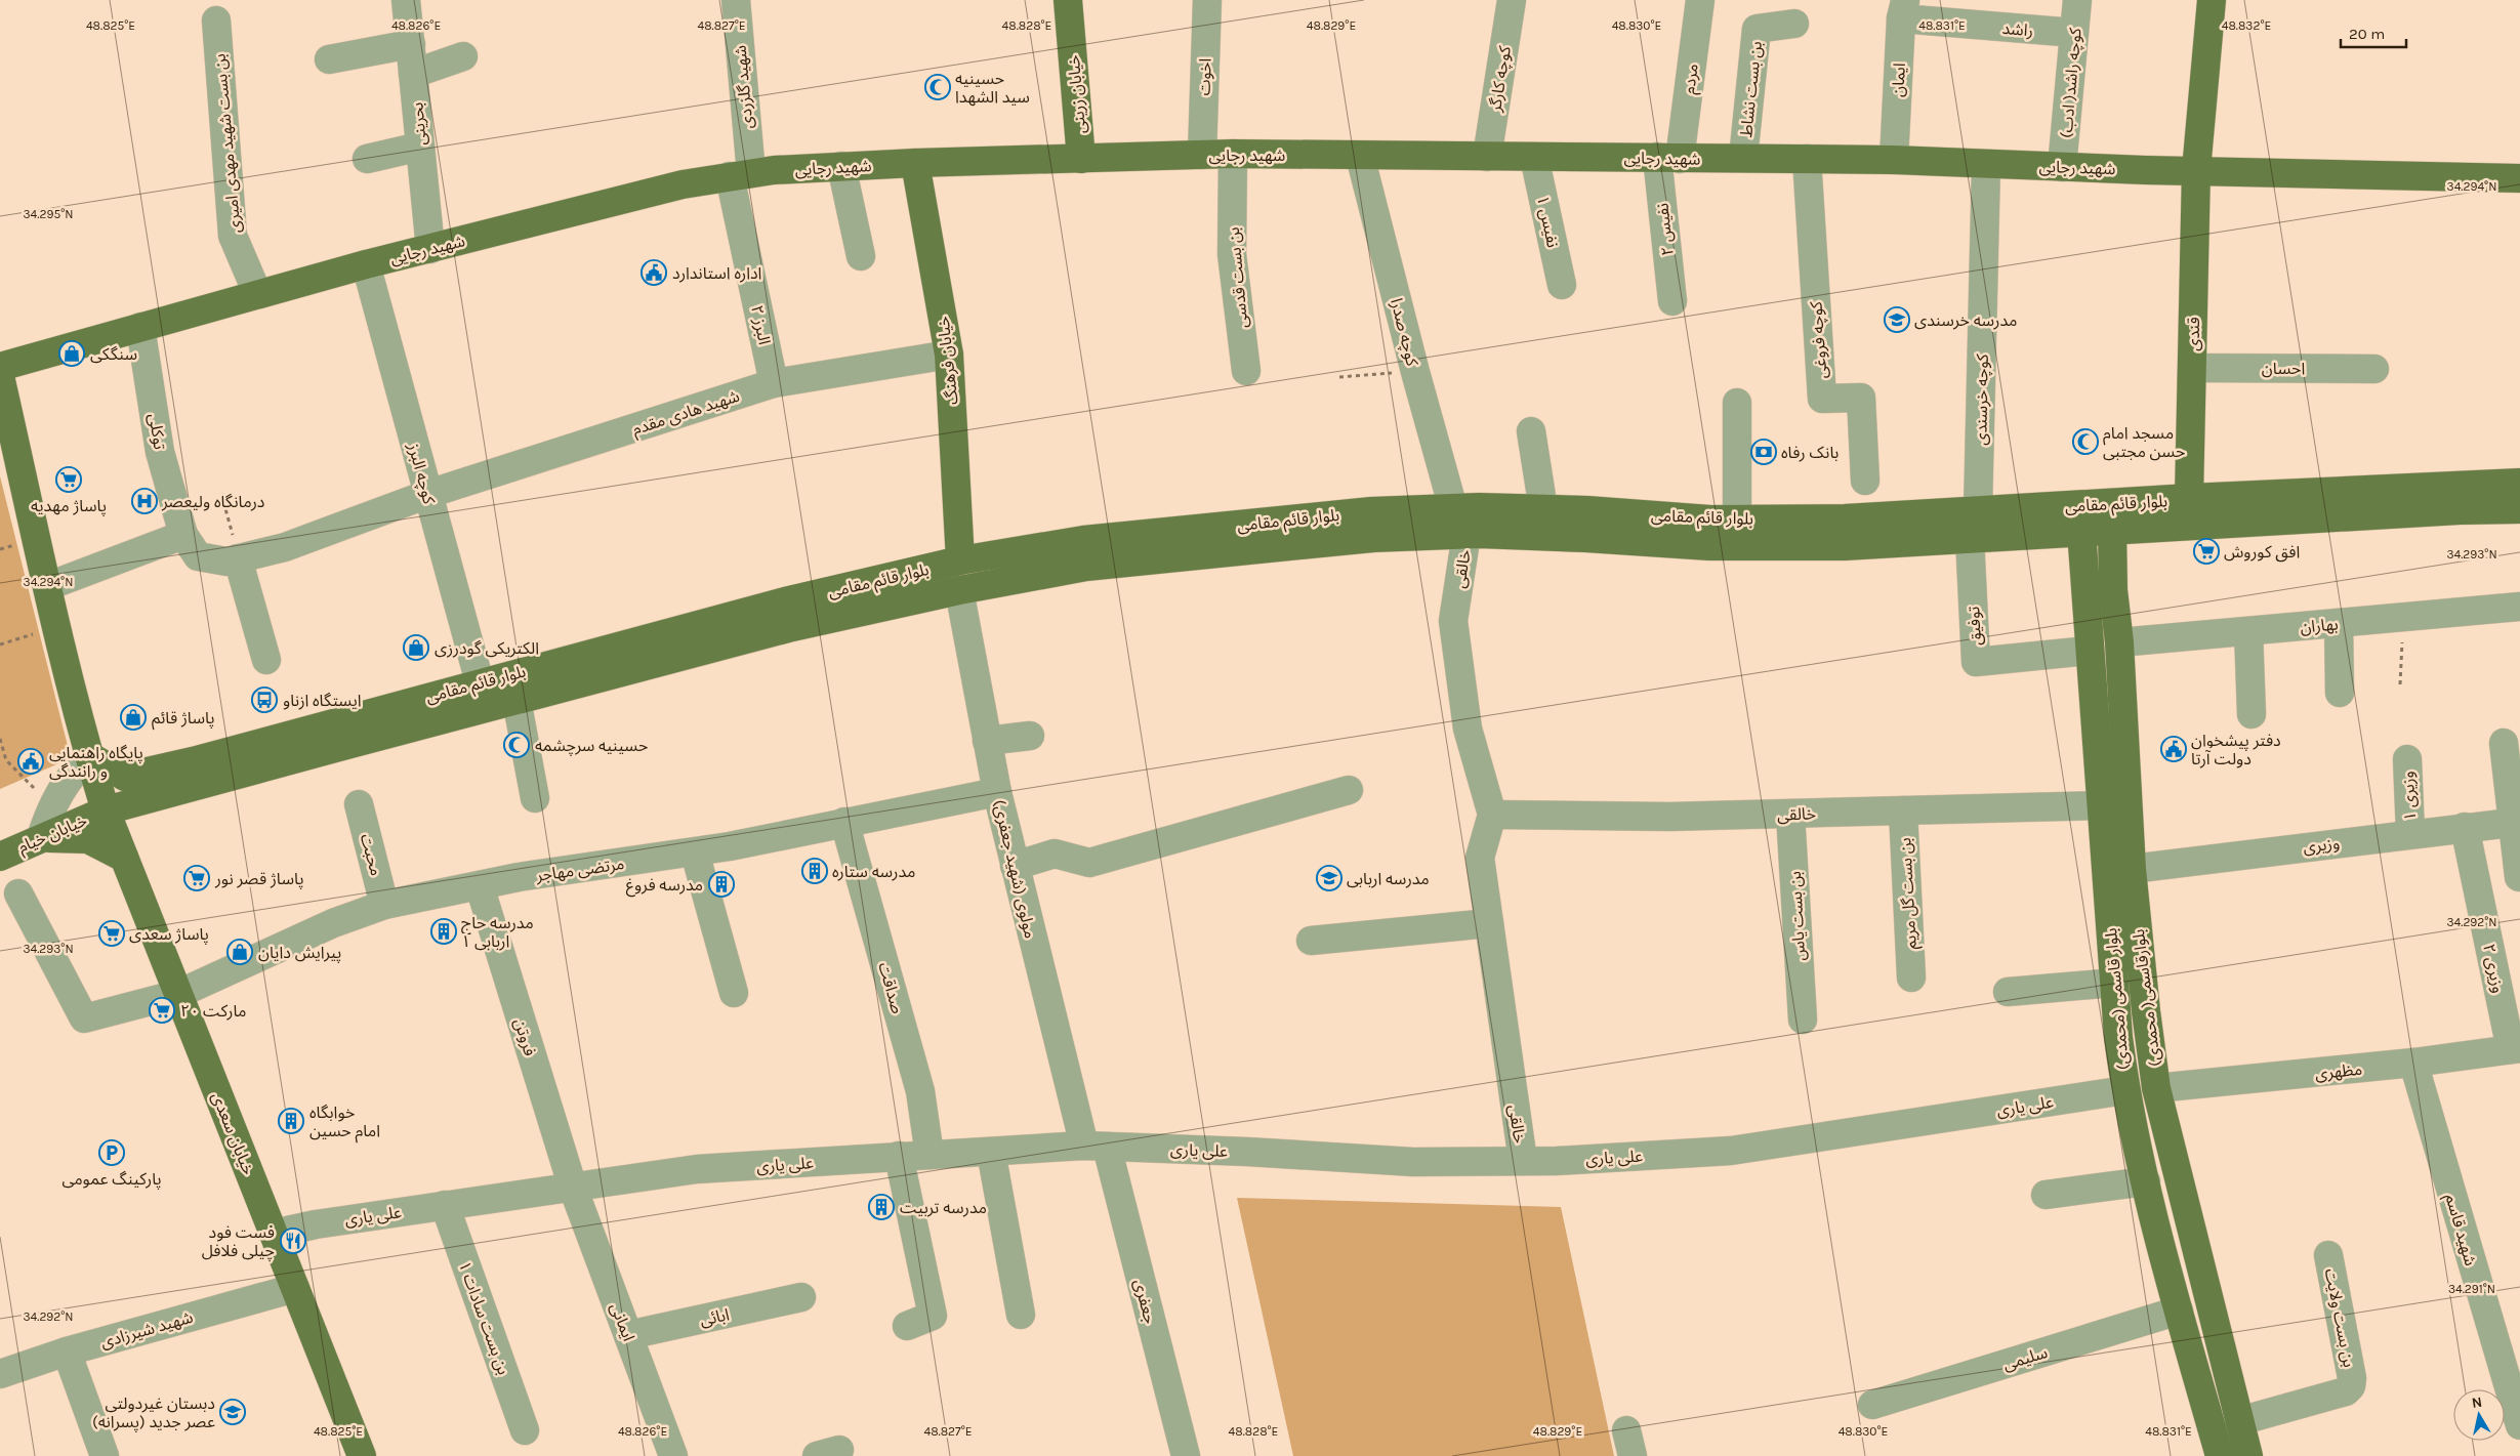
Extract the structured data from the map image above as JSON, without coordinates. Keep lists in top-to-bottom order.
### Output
{
  "streets": {
    "main road": [
      "خیابان زرینی",
      "شهید رجایی",
      "قندی",
      "خیابان فرهنگ",
      "بلوار قائم مقامی",
      "خیابان خیام",
      "بلوارقاسمی( محمدی)",
      "بلوار قاسمی (محمدی)",
      "خیابان سعدی"
    ],
    "street": [
      "راشد",
      "اخوت",
      "کوچه کارگر",
      "مردم",
      "ایمان",
      "کوچه راشد( ادب)",
      "شهید گلزردی",
      "بن بست نشاط",
      "بحرینی",
      "بن بست شهید مهدی امیری",
      "نفیس ‍۱",
      "نفیس ۲",
      "بن بست قدسی",
      "البرز ۲",
      "کوچه صدرا",
      "کوچه فروغی",
      "احسان",
      "کوچه خرسندی",
      "شهید هادی مقدم",
      "توکلی",
      "کوچه البرز",
      "خالقی",
      "بهاران",
      "توفیق",
      "وزیری ۱",
      "وزیری",
      "محبت",
      "مرتضی مهاجر",
      "مولوی (شهید جعفری)",
      "بن بست گل مریم",
      "بن بست یاس",
      "وزیری ۲",
      "صداقت",
      "فروتن",
      "مظهری",
      "علی یاری",
      "شهید قاسم",
      "جعفری",
      "ابائی",
      "بن بست سادات ۱",
      "بن بست ولایت",
      "ایمانی",
      "شهید شیرزادی",
      "سلیمی"
    ]
  },
  "crossings": [
    ["راشد", "ایمان"],
    ["راشد", "کوچه راشد( ادب)"],
    ["اخوت", "شهید رجایی"],
    ["کوچه کارگر", "شهید رجایی"],
    ["مردم", "شهید رجایی"],
    ["مردم", "نفیس ۲"],
    ["ایمان", "شهید رجایی"],
    ["کوچه راشد( ادب)", "شهید رجایی"],
    ["شهید گلزردی", "شهید رجایی"],
    ["شهید گلزردی", "البرز ۲"],
    ["بن بست نشاط", "شهید رجایی"],
    ["خیابان زرینی", "شهید رجایی"],
    ["بحرینی", "شهید رجایی"],
    ["بن بست شهید مهدی امیری", "شهید رجایی"],
    ["شهید رجایی", "نفیس ‍۱"],
    ["شهید رجایی", "نفیس ۲"],
    ["شهید رجایی", "بن بست قدسی"],
    ["شهید رجایی", "البرز ۲"],
    ["شهید رجایی", "کوچه صدرا"],
    ["شهید رجایی", "قندی"],
    ["شهید رجایی", "کوچه فروغی"],
    ["شهید رجایی", "خیابان فرهنگ"],
    ["شهید رجایی", "کوچه خرسندی"],
    ["شهید رجایی", "توکلی"],
    ["شهید رجایی", "کوچه البرز"],
    ["البرز ۲", "شهید هادی مقدم"],
    ["کوچه صدرا", "بلوار قائم مقامی"],
    ["قندی", "احسان"],
    ["قندی", "بلوار قائم مقامی"],
    ["خیابان فرهنگ", "شهید هادی مقدم"],
    ["خیابان فرهنگ", "بلوار قائم مقامی"],
    ["کوچه خرسندی", "بلوار قائم مقامی"],
    ["شهید هادی مقدم", "توکلی"],
    ["شهید هادی مقدم", "کوچه البرز"],
    ["کوچه البرز", "بلوار قائم مقامی"],
    ["بلوار قائم مقامی", "خالقی"],
    ["بلوار قائم مقامی", "توفیق"],
    ["بلوار قائم مقامی", "خیابان خیام"],
    ["بلوار قائم مقامی", "مولوی (شهید جعفری)"],
    ["بلوار قائم مقامی", "بلوارقاسمی( محمدی)"],
    ["بلوار قائم مقامی", "بلوار قاسمی (محمدی)"],
    ["بلوار قائم مقامی", "خیابان سعدی"],
    ["خالقی", "بن بست گل مریم"],
    ["خالقی", "بن بست یاس"],
    ["خالقی", "بلوار قاسمی (محمدی)"],
    ["خالقی", "علی یاری"],
    ["بهاران", "بلوارقاسمی( محمدی)"],
    ["توفیق", "بلوار قاسمی (محمدی)"],
    ["وزیری ۱", "وزیری"],
    ["خیابان خیام", "خیابان سعدی"],
    ["وزیری", "وزیری ۲"],
    ["وزیری", "بلوارقاسمی( محمدی)"],
    ["محبت", "مرتضی مهاجر"],
    ["مرتضی مهاجر", "مولوی (شهید جعفری)"],
    ["مرتضی مهاجر", "صداقت"],
    ["مرتضی مهاجر", "فروتن"],
    ["مرتضی مهاجر", "خیابان سعدی"],
    ["مولوی (شهید جعفری)", "علی یاری"],
    ["مولوی (شهید جعفری)", "جعفری"],
    ["وزیری ۲", "مظهری"],
    ["صداقت", "علی یاری"],
    ["بلوارقاسمی( محمدی)", "مظهری"],
    ["بلوارقاسمی( محمدی)", "بن بست ولایت"],
    ["بلوار قاسمی (محمدی)", "علی یاری"],
    ["بلوار قاسمی (محمدی)", "سلیمی"],
    ["فروتن", "علی یاری"],
    ["فروتن", "ایمانی"],
    ["مظهری", "شهید قاسم"],
    ["علی یاری", "خیابان سعدی"],
    ["علی یاری", "جعفری"],
    ["علی یاری", "بن بست سادات ۱"],
    ["علی یاری", "ایمانی"],
    ["خیابان سعدی", "شهید شیرزادی"],
    ["ابائی", "ایمانی"]
  ],
  "places": {
    "mosque": ["حسینیه سید الشهدا", "مسجد امام حسن مجتبی", "حسینیه سرچشمه"],
    "public building": ["اداره استاندارد", "دفتر پیشخوان دولت آرتا", "پایگاه راهنمایی و رانندگی"],
    "school or university": ["مدرسه خرسندی", "مدرسه اربابی", "دبستان غیردولتی عصر جدید (پسرانه)"],
    "shop": [
      "سنگکی",
      "الکتریکی گودرزی",
      "پاساژ قائم",
      "پیرایش دایان"
    ],
    "bank": ["بانک رفاه"],
    "supermarket": [
      "پاساژ مهدیه",
      "افق کوروش",
      "پاساژ قصر نور",
      "پاساژ سعدی",
      "مارکت ۲۰"
    ],
    "hospital": ["درمانگاه ولیعصر"],
    "bus stop": ["ایستگاه ازناو"],
    "building": [
      "مدرسه ستاره",
      "مدرسه فروغ",
      "مدرسه حاج اربابی ۱",
      "خوابگاه امام حسین",
      "مدرسه تربیت"
    ],
    "parking": ["پارکینگ عمومی"],
    "restaurant": ["فست فود چیلی فلافل"]
  },
  "scale_bar": "20 m",
  "north": "top",
  "coordinates": [
    "48.825°E",
    "48.826°E",
    "48.827°E",
    "48.828°E",
    "48.829°E",
    "48.830°E",
    "48.831°E",
    "48.832°E",
    "34.294°N",
    "34.295°N",
    "34.293°N",
    "34.292°N",
    "34.291°N"
  ]
}
